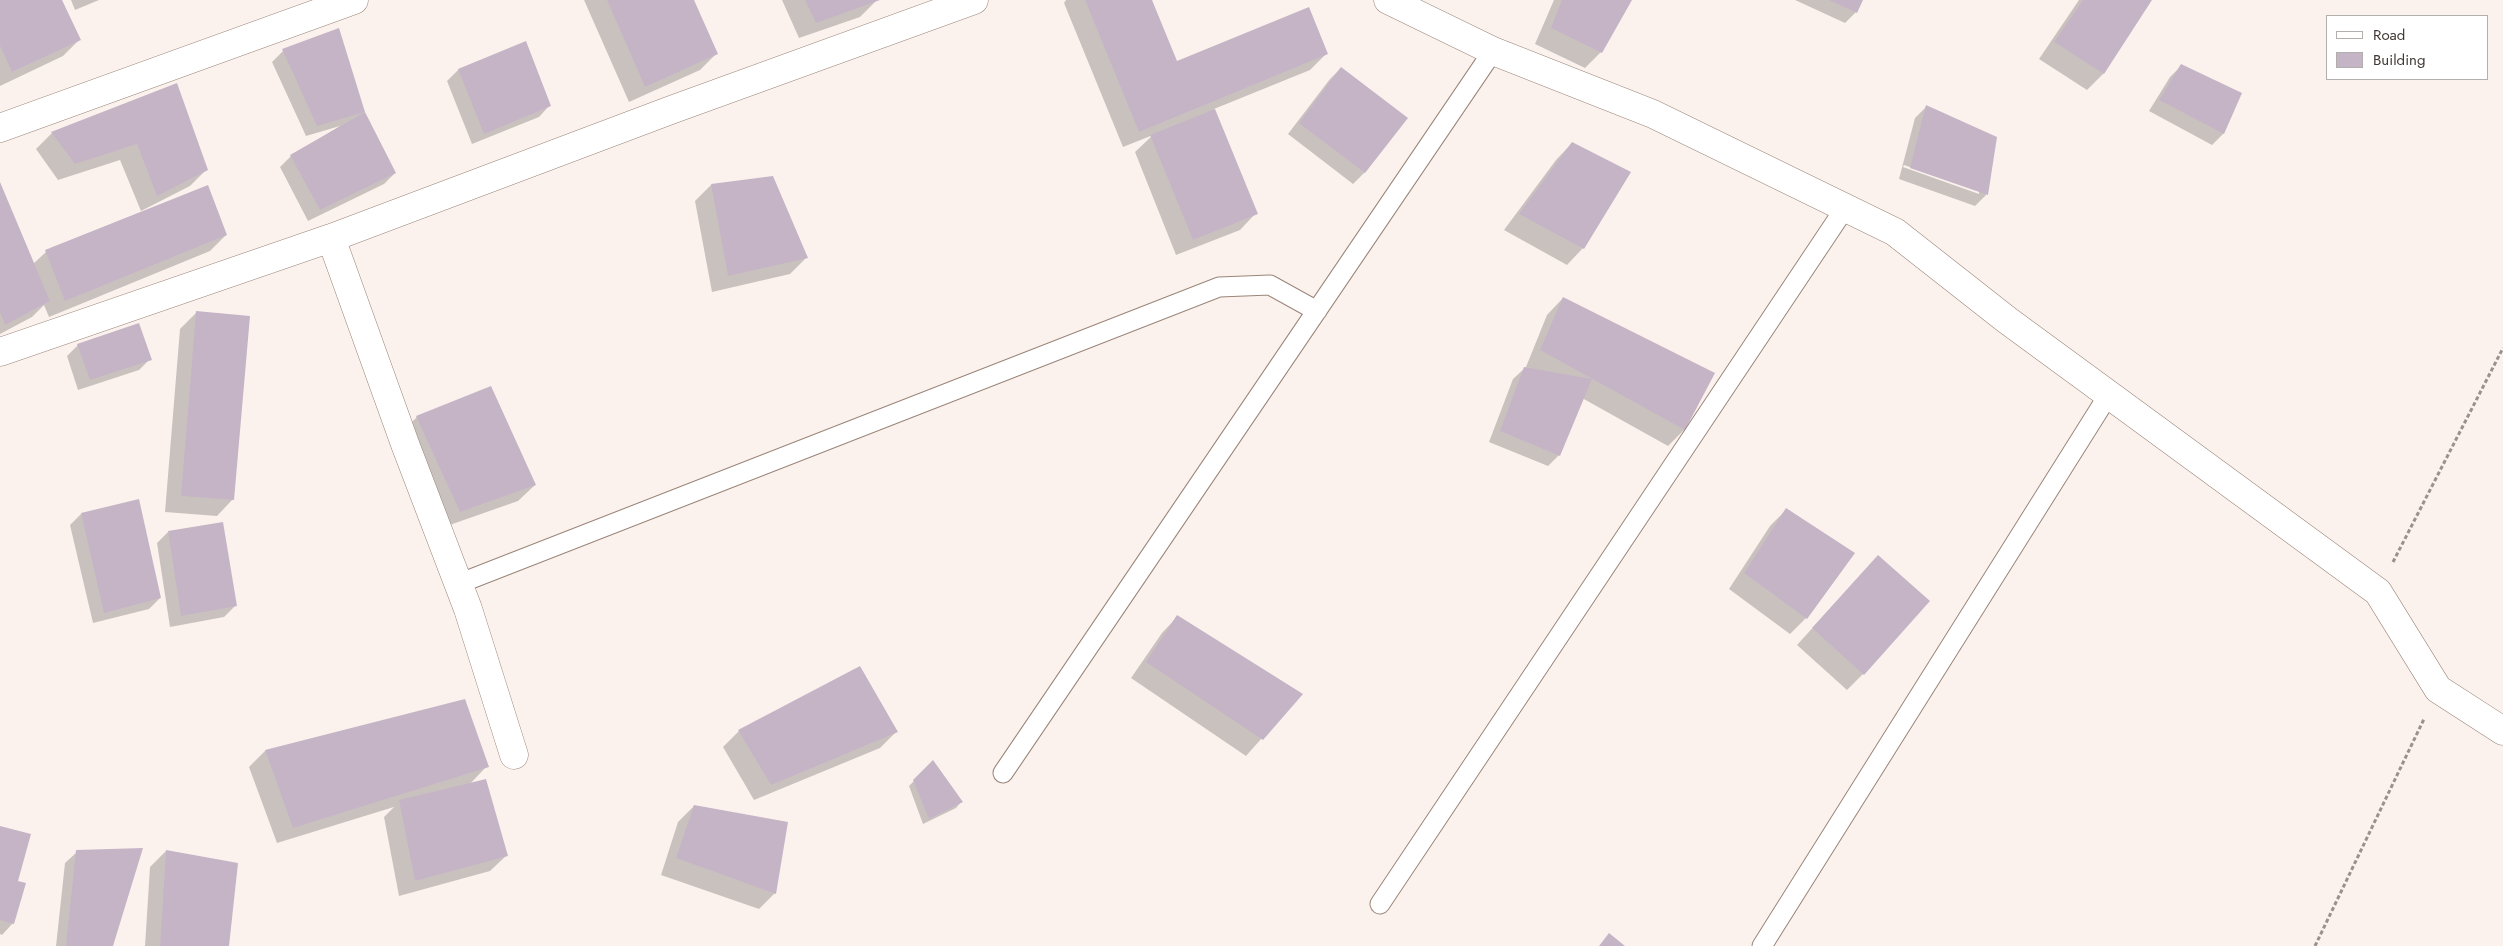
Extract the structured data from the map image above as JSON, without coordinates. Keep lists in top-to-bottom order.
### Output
{
  "legend": ["Road", "Building"]
}
